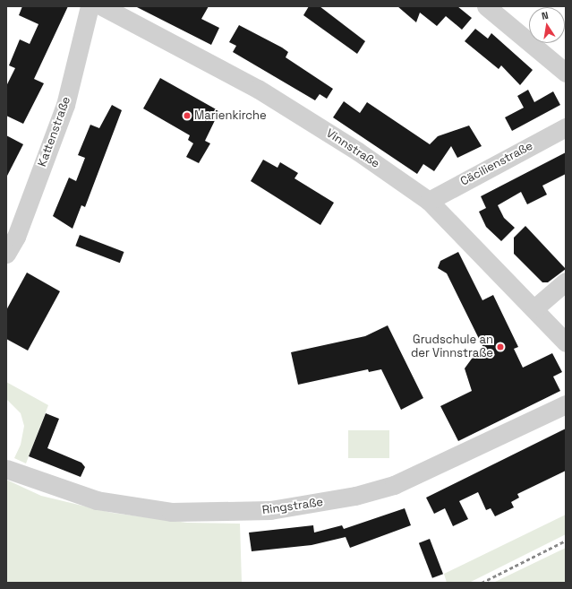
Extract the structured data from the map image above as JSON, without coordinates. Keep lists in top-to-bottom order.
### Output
{
  "streets": {
    "street": [
      "Kattenstraße",
      "Vinnstraße",
      "Cäcilienstraße",
      "Ringstraße"
    ]
  },
  "crossings": [
    ["Vinnstraße", "Cäcilienstraße"]
  ],
  "places": ["Marienkirche", "Grudschule an der Vinnstraße"],
  "north": "top"
}
